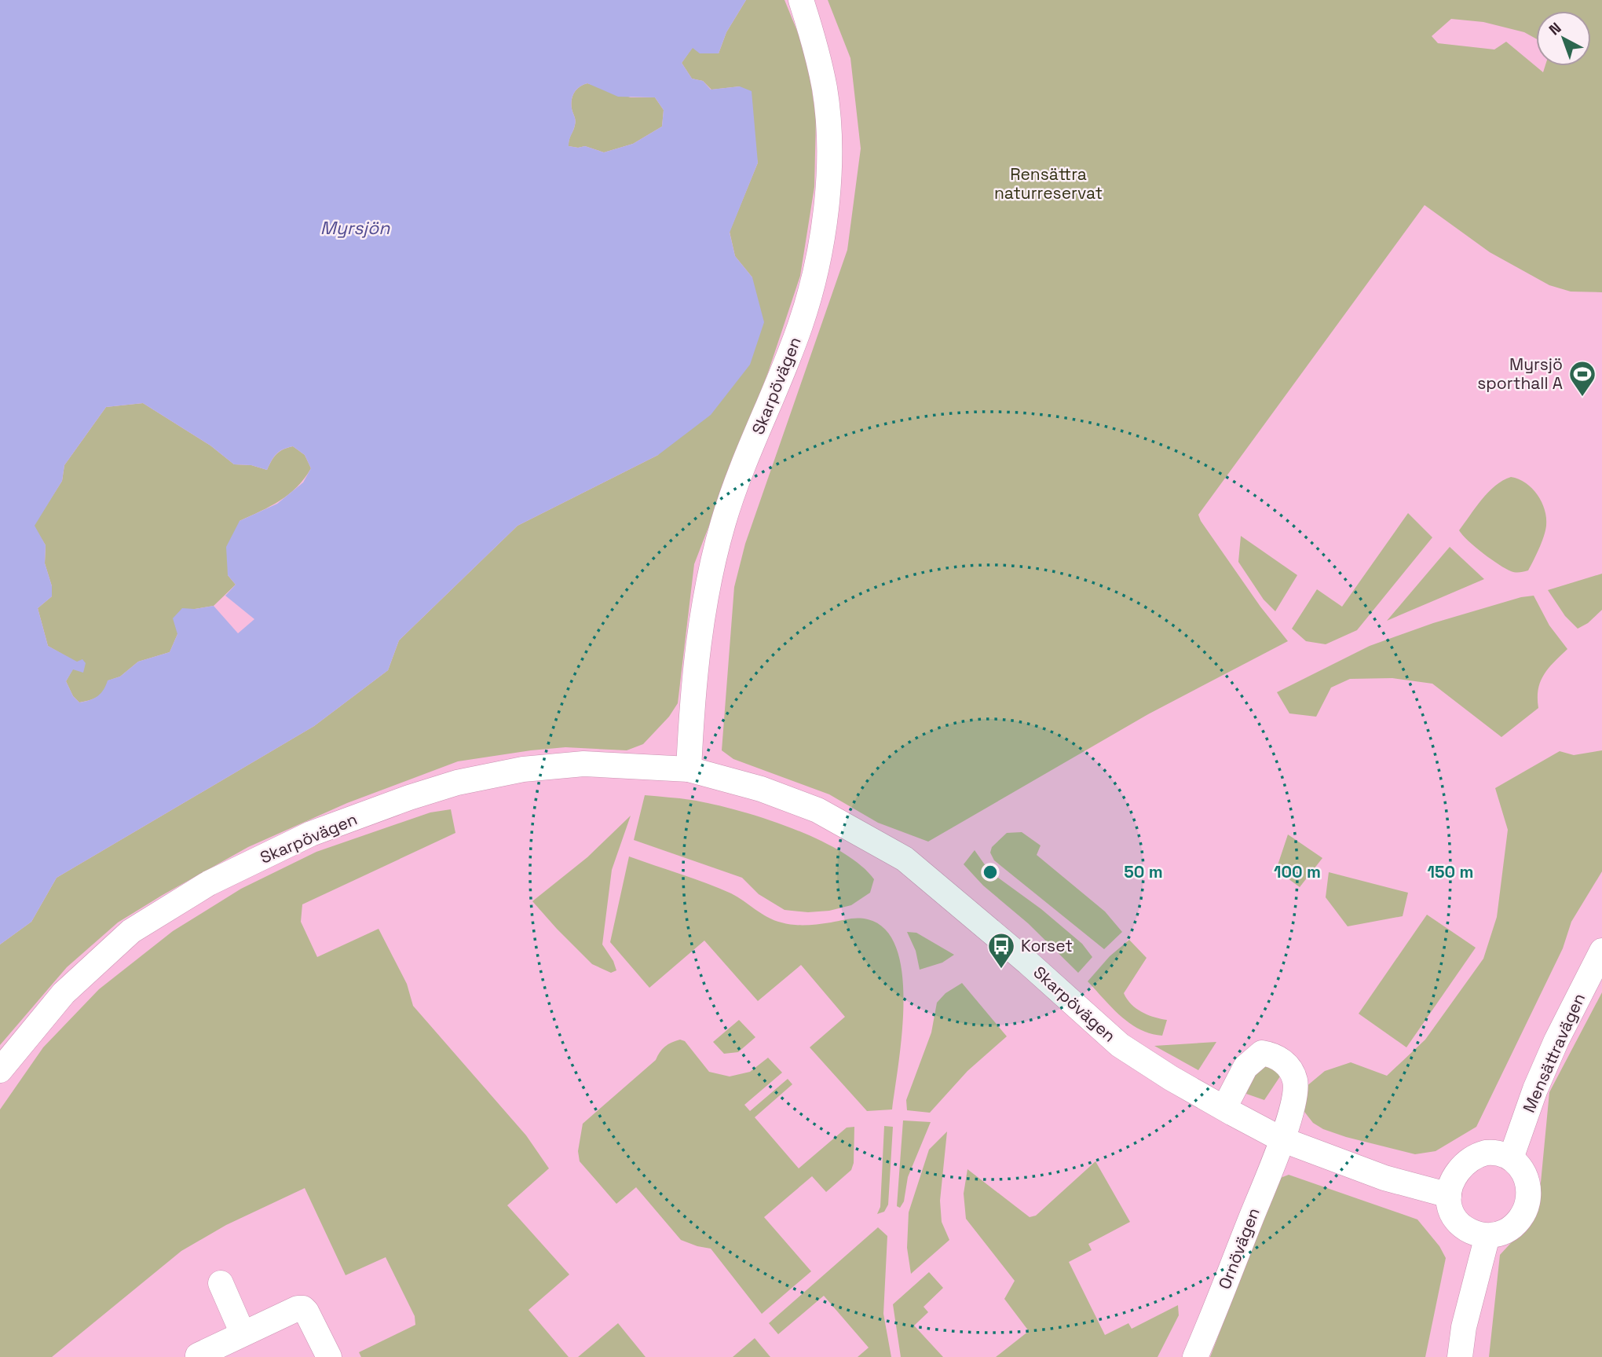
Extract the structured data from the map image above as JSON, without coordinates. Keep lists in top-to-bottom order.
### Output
{
  "streets": {
    "street": ["Skarpövägen", "Mensättravägen", "Ornövägen"]
  },
  "crossings": [
    ["Skarpövägen", "Mensättravägen"],
    ["Skarpövägen", "Ornövägen"]
  ],
  "water": ["Myrsjön"],
  "parks": ["Rensättra naturreservat"],
  "places": {
    "sports": ["Myrsjö sporthall A"],
    "bus stop": ["Korset"]
  },
  "north": "top left",
  "rings": ["50 m", "100 m", "150 m"]
}
